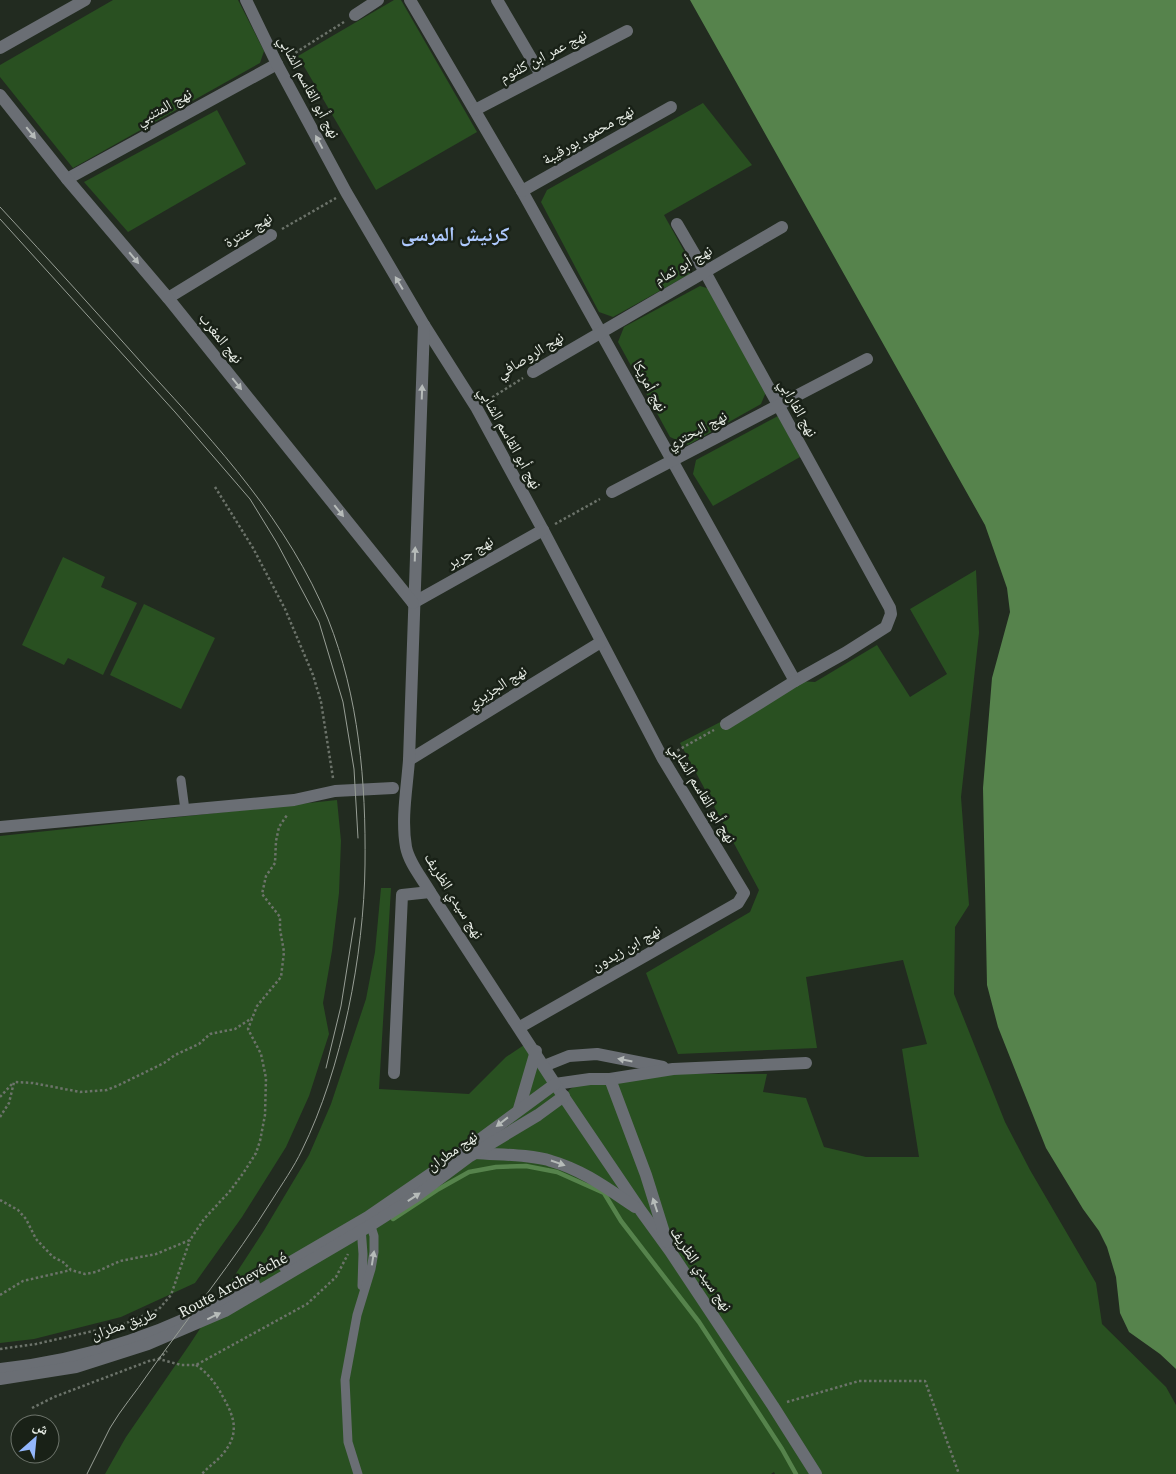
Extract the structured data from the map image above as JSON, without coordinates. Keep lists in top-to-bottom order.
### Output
{
  "streets": {
    "street": [
      "نهج عمر ابن كلثوم",
      "نهج أبو القاسم الشابي",
      "نهج المتنبي",
      "نهج محمود بورقيبة",
      "نهج عنترة",
      "نهج أبو تمام",
      "نهج المغرب",
      "نهج الروصافي",
      "نهج أمريكا",
      "نهج الفارابي",
      "نهج البحتري",
      "نهج جرير",
      "نهج الجزيري",
      "نهج سيدي الظريف",
      "نهج ابن زيدون",
      "نهج مطران",
      "Route Archevêché",
      "طريق مطران"
    ]
  },
  "crossings": [
    ["نهج عمر ابن كلثوم", "نهج أمريكا"],
    ["نهج أبو القاسم الشابي", "نهج المتنبي"],
    ["نهج أبو القاسم الشابي", "نهج عنترة"],
    ["نهج أبو القاسم الشابي", "نهج الروصافي"],
    ["نهج أبو القاسم الشابي", "نهج جرير"],
    ["نهج أبو القاسم الشابي", "نهج الجزيري"],
    ["نهج أبو القاسم الشابي", "نهج سيدي الظريف"],
    ["نهج أبو القاسم الشابي", "نهج ابن زيدون"],
    ["نهج المتنبي", "نهج المغرب"],
    ["نهج محمود بورقيبة", "نهج أمريكا"],
    ["نهج عنترة", "نهج المغرب"],
    ["نهج أبو تمام", "نهج الروصافي"],
    ["نهج أبو تمام", "نهج أمريكا"],
    ["نهج أبو تمام", "نهج الفارابي"],
    ["نهج المغرب", "نهج جرير"],
    ["نهج المغرب", "نهج سيدي الظريف"],
    ["نهج الروصافي", "نهج أمريكا"],
    ["نهج أمريكا", "نهج الفارابي"],
    ["نهج أمريكا", "نهج البحتري"],
    ["نهج الفارابي", "نهج البحتري"],
    ["نهج جرير", "نهج سيدي الظريف"],
    ["نهج الجزيري", "نهج سيدي الظريف"],
    ["نهج سيدي الظريف", "نهج ابن زيدون"],
    ["نهج سيدي الظريف", "نهج مطران"],
    ["نهج مطران", "Route Archevêché"],
    ["نهج مطران", "طريق مطران"],
    ["Route Archevêché", "طريق مطران"]
  ],
  "one_way": ["نهج المغرب", "Route Archevêché"],
  "districts": ["كرنيش المرسى"],
  "north": "top right"
}
